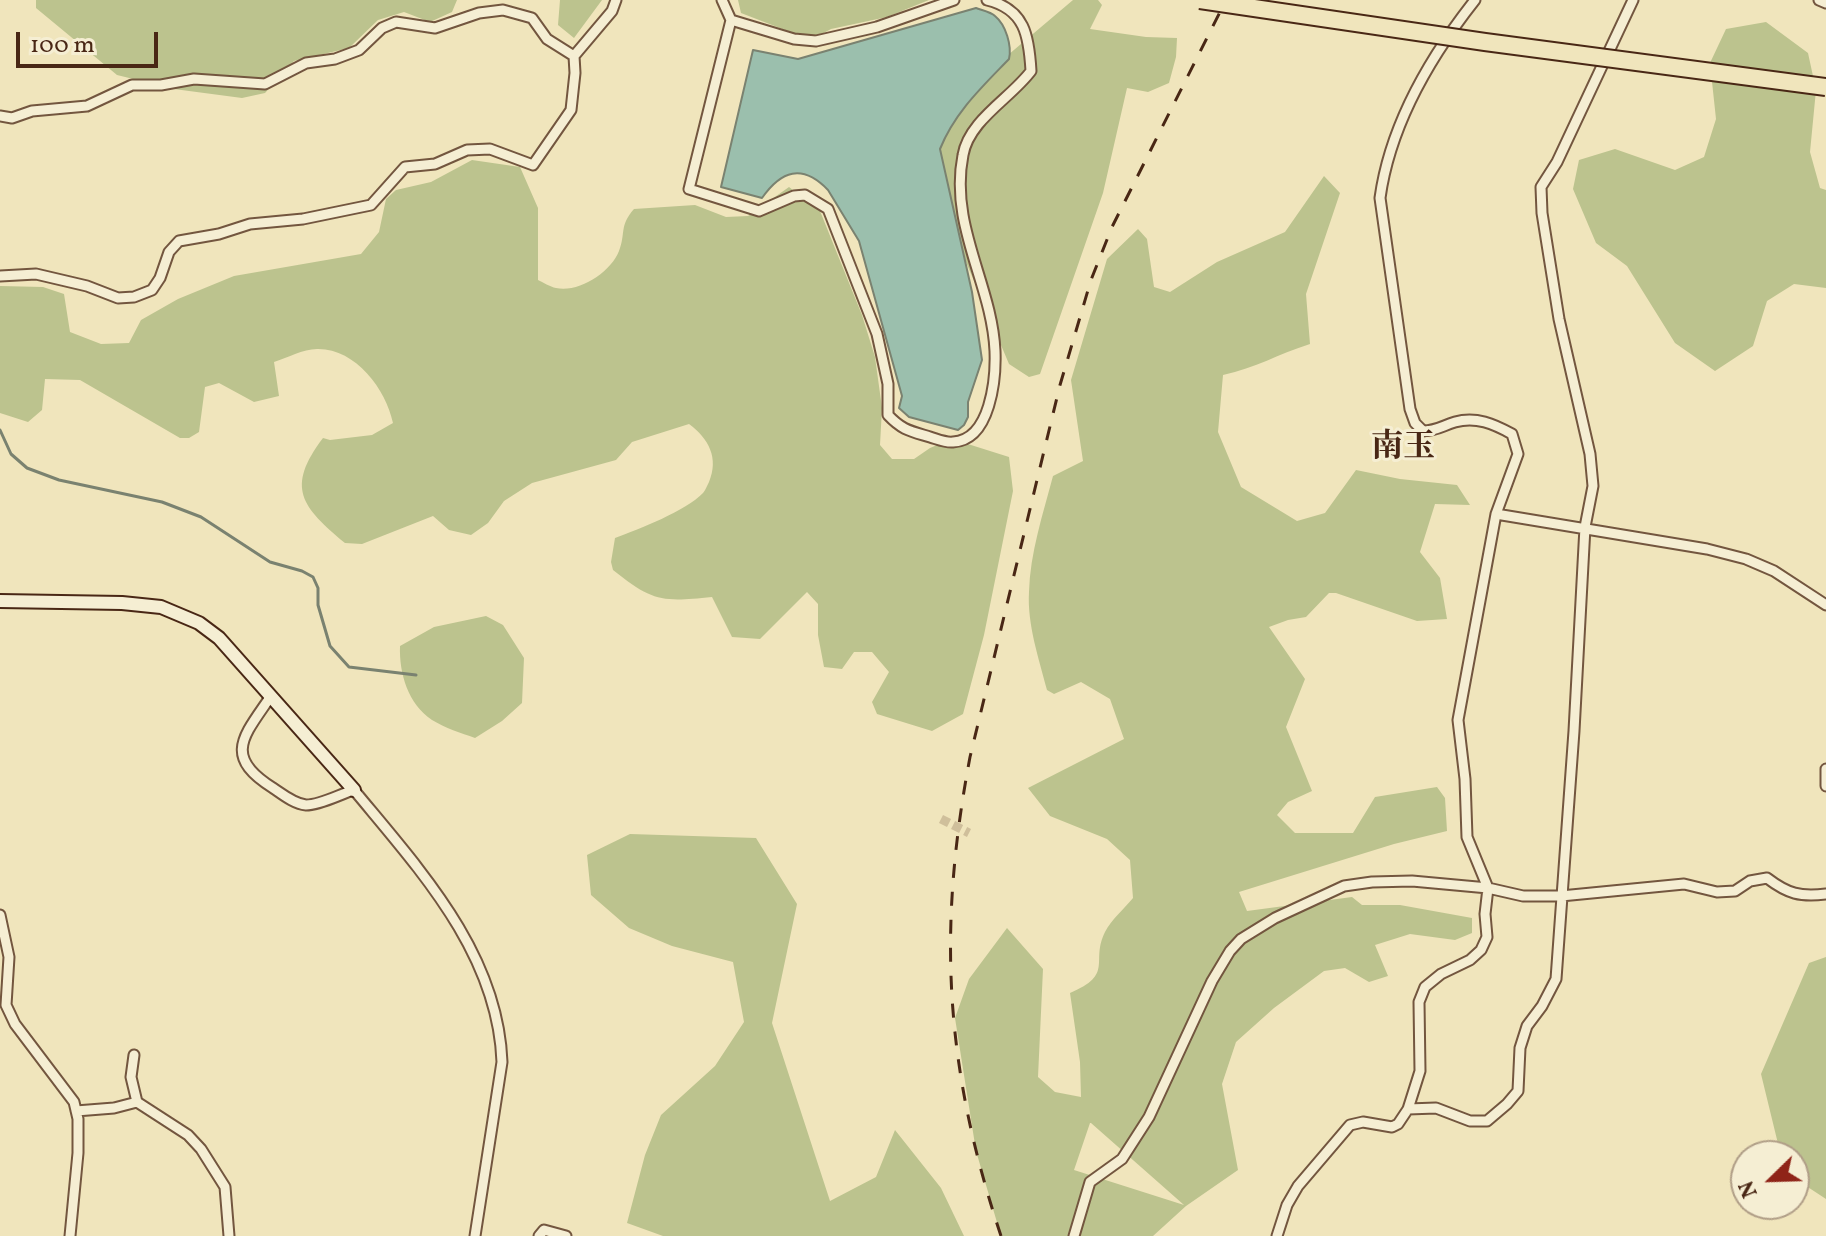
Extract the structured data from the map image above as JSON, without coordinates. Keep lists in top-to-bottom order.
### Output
{
  "districts": ["南玉"],
  "scale_bar": "100 m",
  "north": "bottom left"
}
